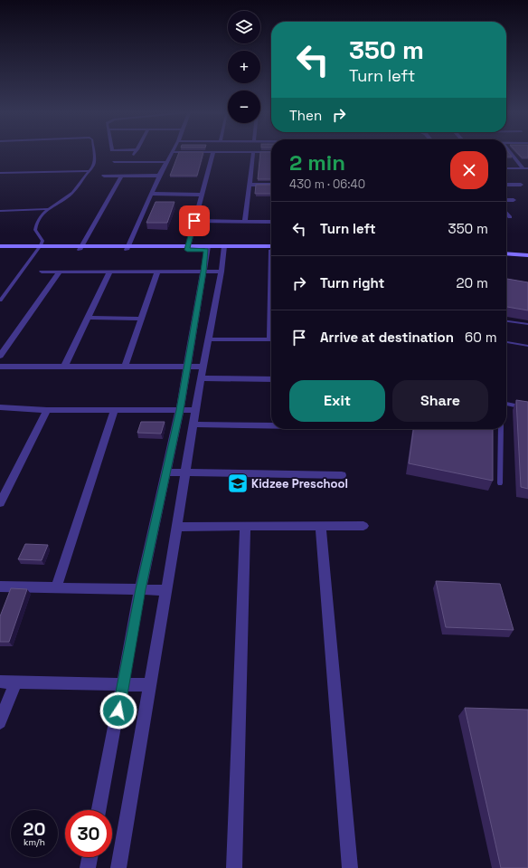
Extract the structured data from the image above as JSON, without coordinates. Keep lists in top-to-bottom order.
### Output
{
  "places": {
    "school or university": ["Kidzee Preschool"]
  },
  "page": {
    "map_buttons": ["+", "−"],
    "turn": ["350 m", "Turn left"],
    "then": "Then",
    "heading": ["2 min", "430 m · 06:40"],
    "list": [
      {
        "name": "Turn left",
        "value": "350 m"
      },
      {
        "name": "Turn right",
        "value": "20 m"
      },
      {
        "name": "Arrive at destination",
        "value": "60 m"
      }
    ],
    "buttons": ["Exit", "Share"],
    "speed": "20 km/h",
    "limit": "30"
  }
}
